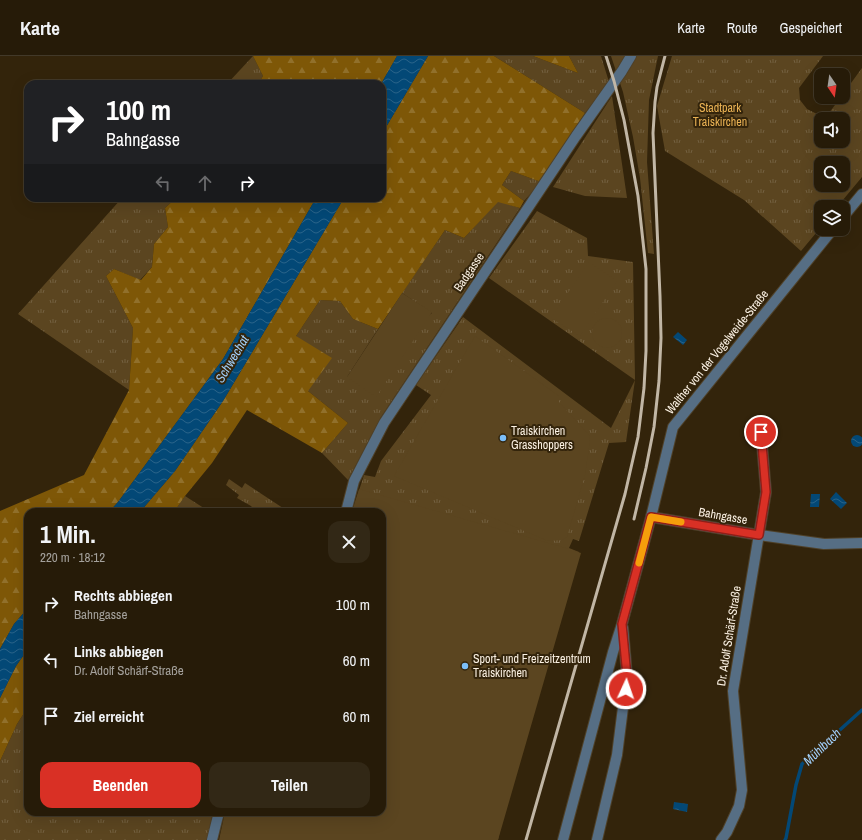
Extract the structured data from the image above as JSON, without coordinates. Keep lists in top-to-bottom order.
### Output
{
  "streets": {
    "street": [
      "Badgasse",
      "Walther von der Vogelweide-Straße",
      "Bahngasse",
      "Dr. Adolf Schärf-Straße"
    ]
  },
  "crossings": [
    ["Walther von der Vogelweide-Straße", "Bahngasse"],
    ["Bahngasse", "Dr. Adolf Schärf-Straße"]
  ],
  "water": ["Schwechat", "Mühlbach"],
  "parks": ["Stadtpark Traiskirchen"],
  "places": ["Traiskirchen Grasshoppers", "Sport- und Freizeitzentrum Traiskirchen"],
  "north": "bottom",
  "page": {
    "header": "Karte",
    "nav": ["Karte", "Route", "Gespeichert"],
    "turn": ["100 m", "Bahngasse"],
    "heading": ["1 Min.", "220 m · 18:12"],
    "list": [
      {
        "name": "Rechts abbiegen",
        "note": "Bahngasse",
        "value": "100 m"
      },
      {
        "name": "Links abbiegen",
        "note": "Dr. Adolf Schärf-Straße",
        "value": "60 m"
      },
      {
        "name": "Ziel erreicht",
        "value": "60 m"
      }
    ],
    "buttons": ["Beenden", "Teilen"]
  }
}
